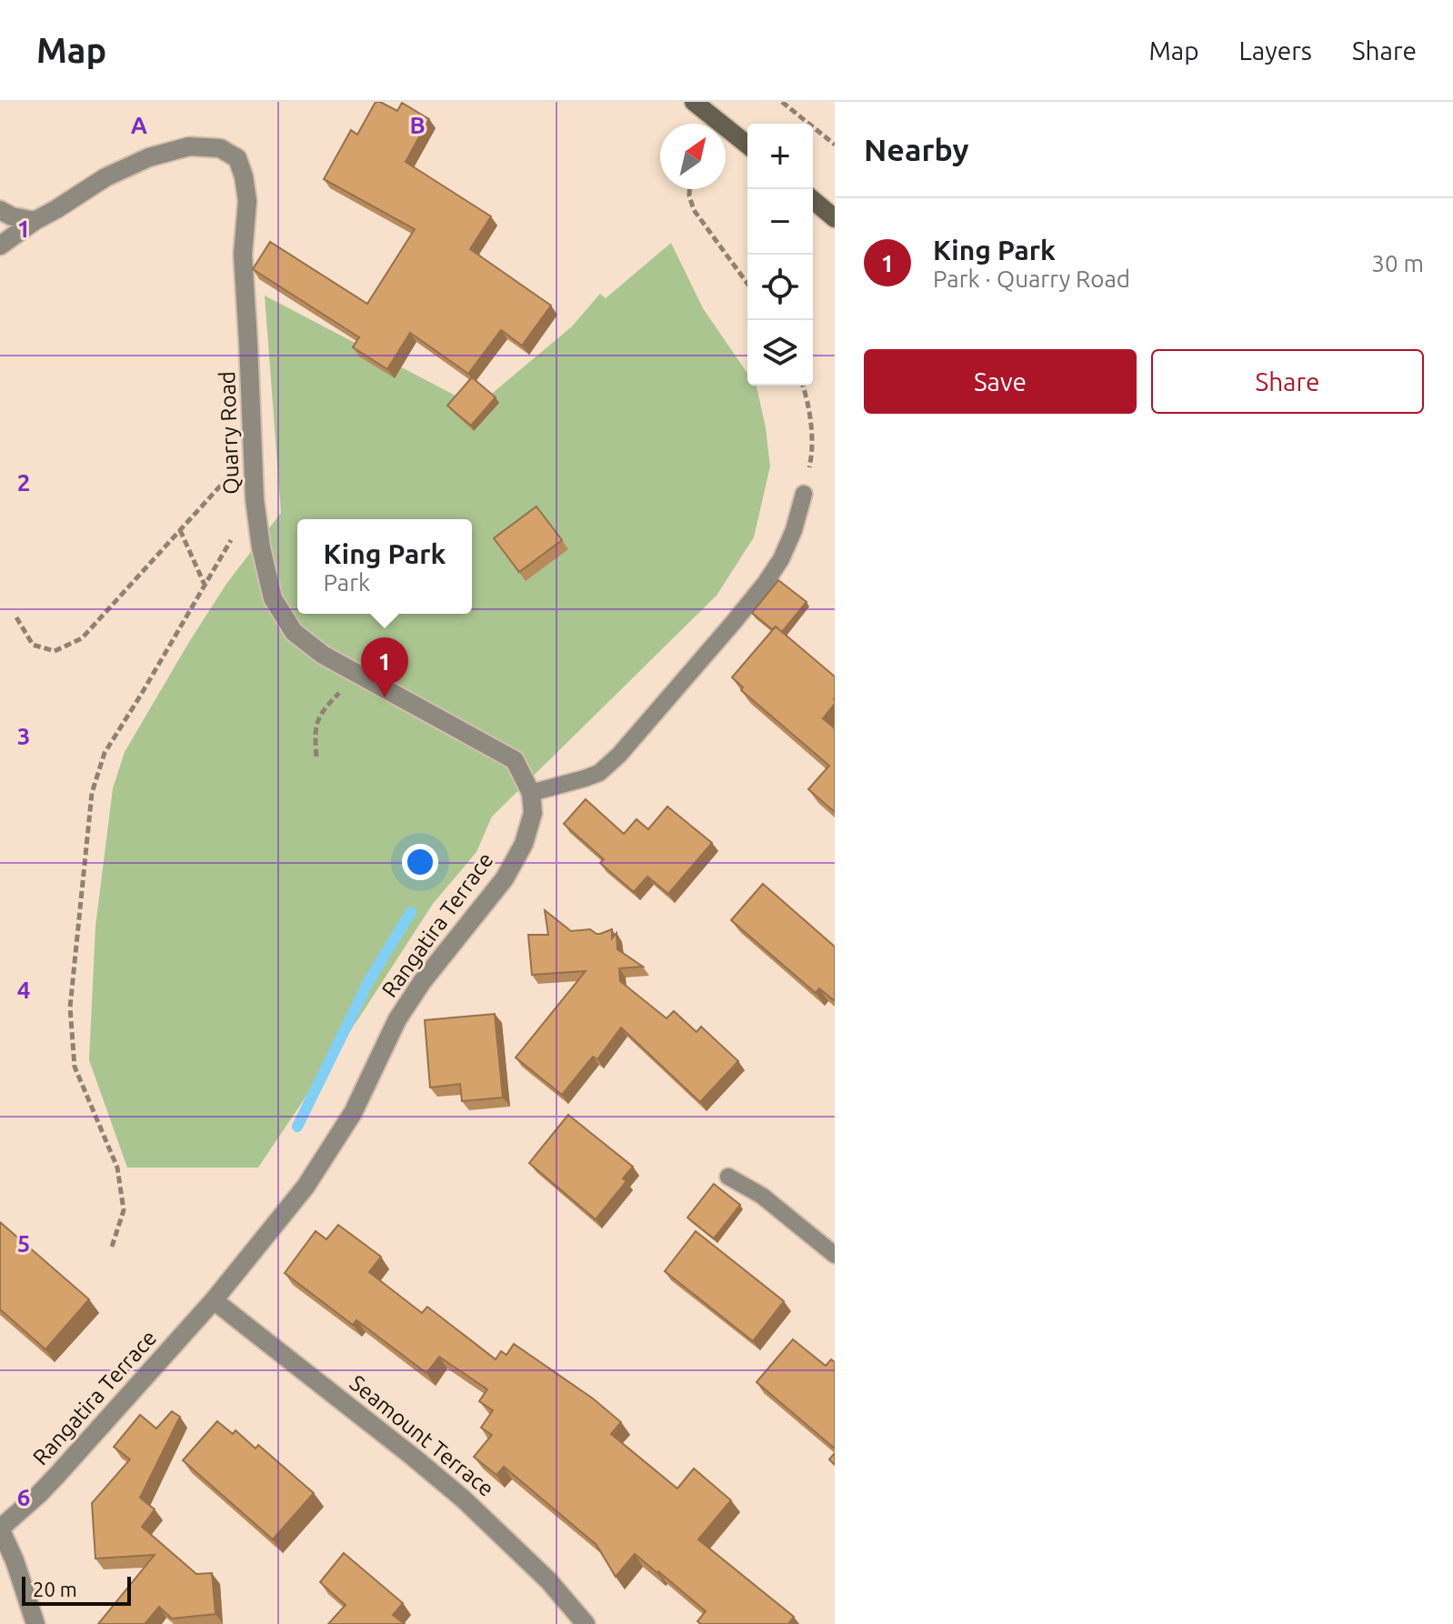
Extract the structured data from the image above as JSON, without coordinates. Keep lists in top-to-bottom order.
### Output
{
  "streets": {
    "street": ["Quarry Road", "Rangatira Terrace", "Seamount Terrace"]
  },
  "crossings": [
    ["Quarry Road", "Rangatira Terrace"],
    ["Rangatira Terrace", "Seamount Terrace"]
  ],
  "scale_bar": "20 m",
  "north": "top right",
  "page": {
    "header": "Map",
    "nav": ["Map", "Layers", "Share"],
    "heading": "Nearby",
    "map_buttons": ["+", "−"],
    "list": [
      {
        "mark": "1",
        "name": "King Park",
        "note": "Park · Quarry Road",
        "value": "30 m"
      }
    ],
    "buttons": ["Save", "Share"],
    "popup": ["King Park", "Park"],
    "pins": "1",
    "scale": "20 m"
  },
  "grid": {
    "columns": ["A", "B"],
    "rows": [
      "1",
      "2",
      "3",
      "4",
      "5",
      "6"
    ]
  }
}
